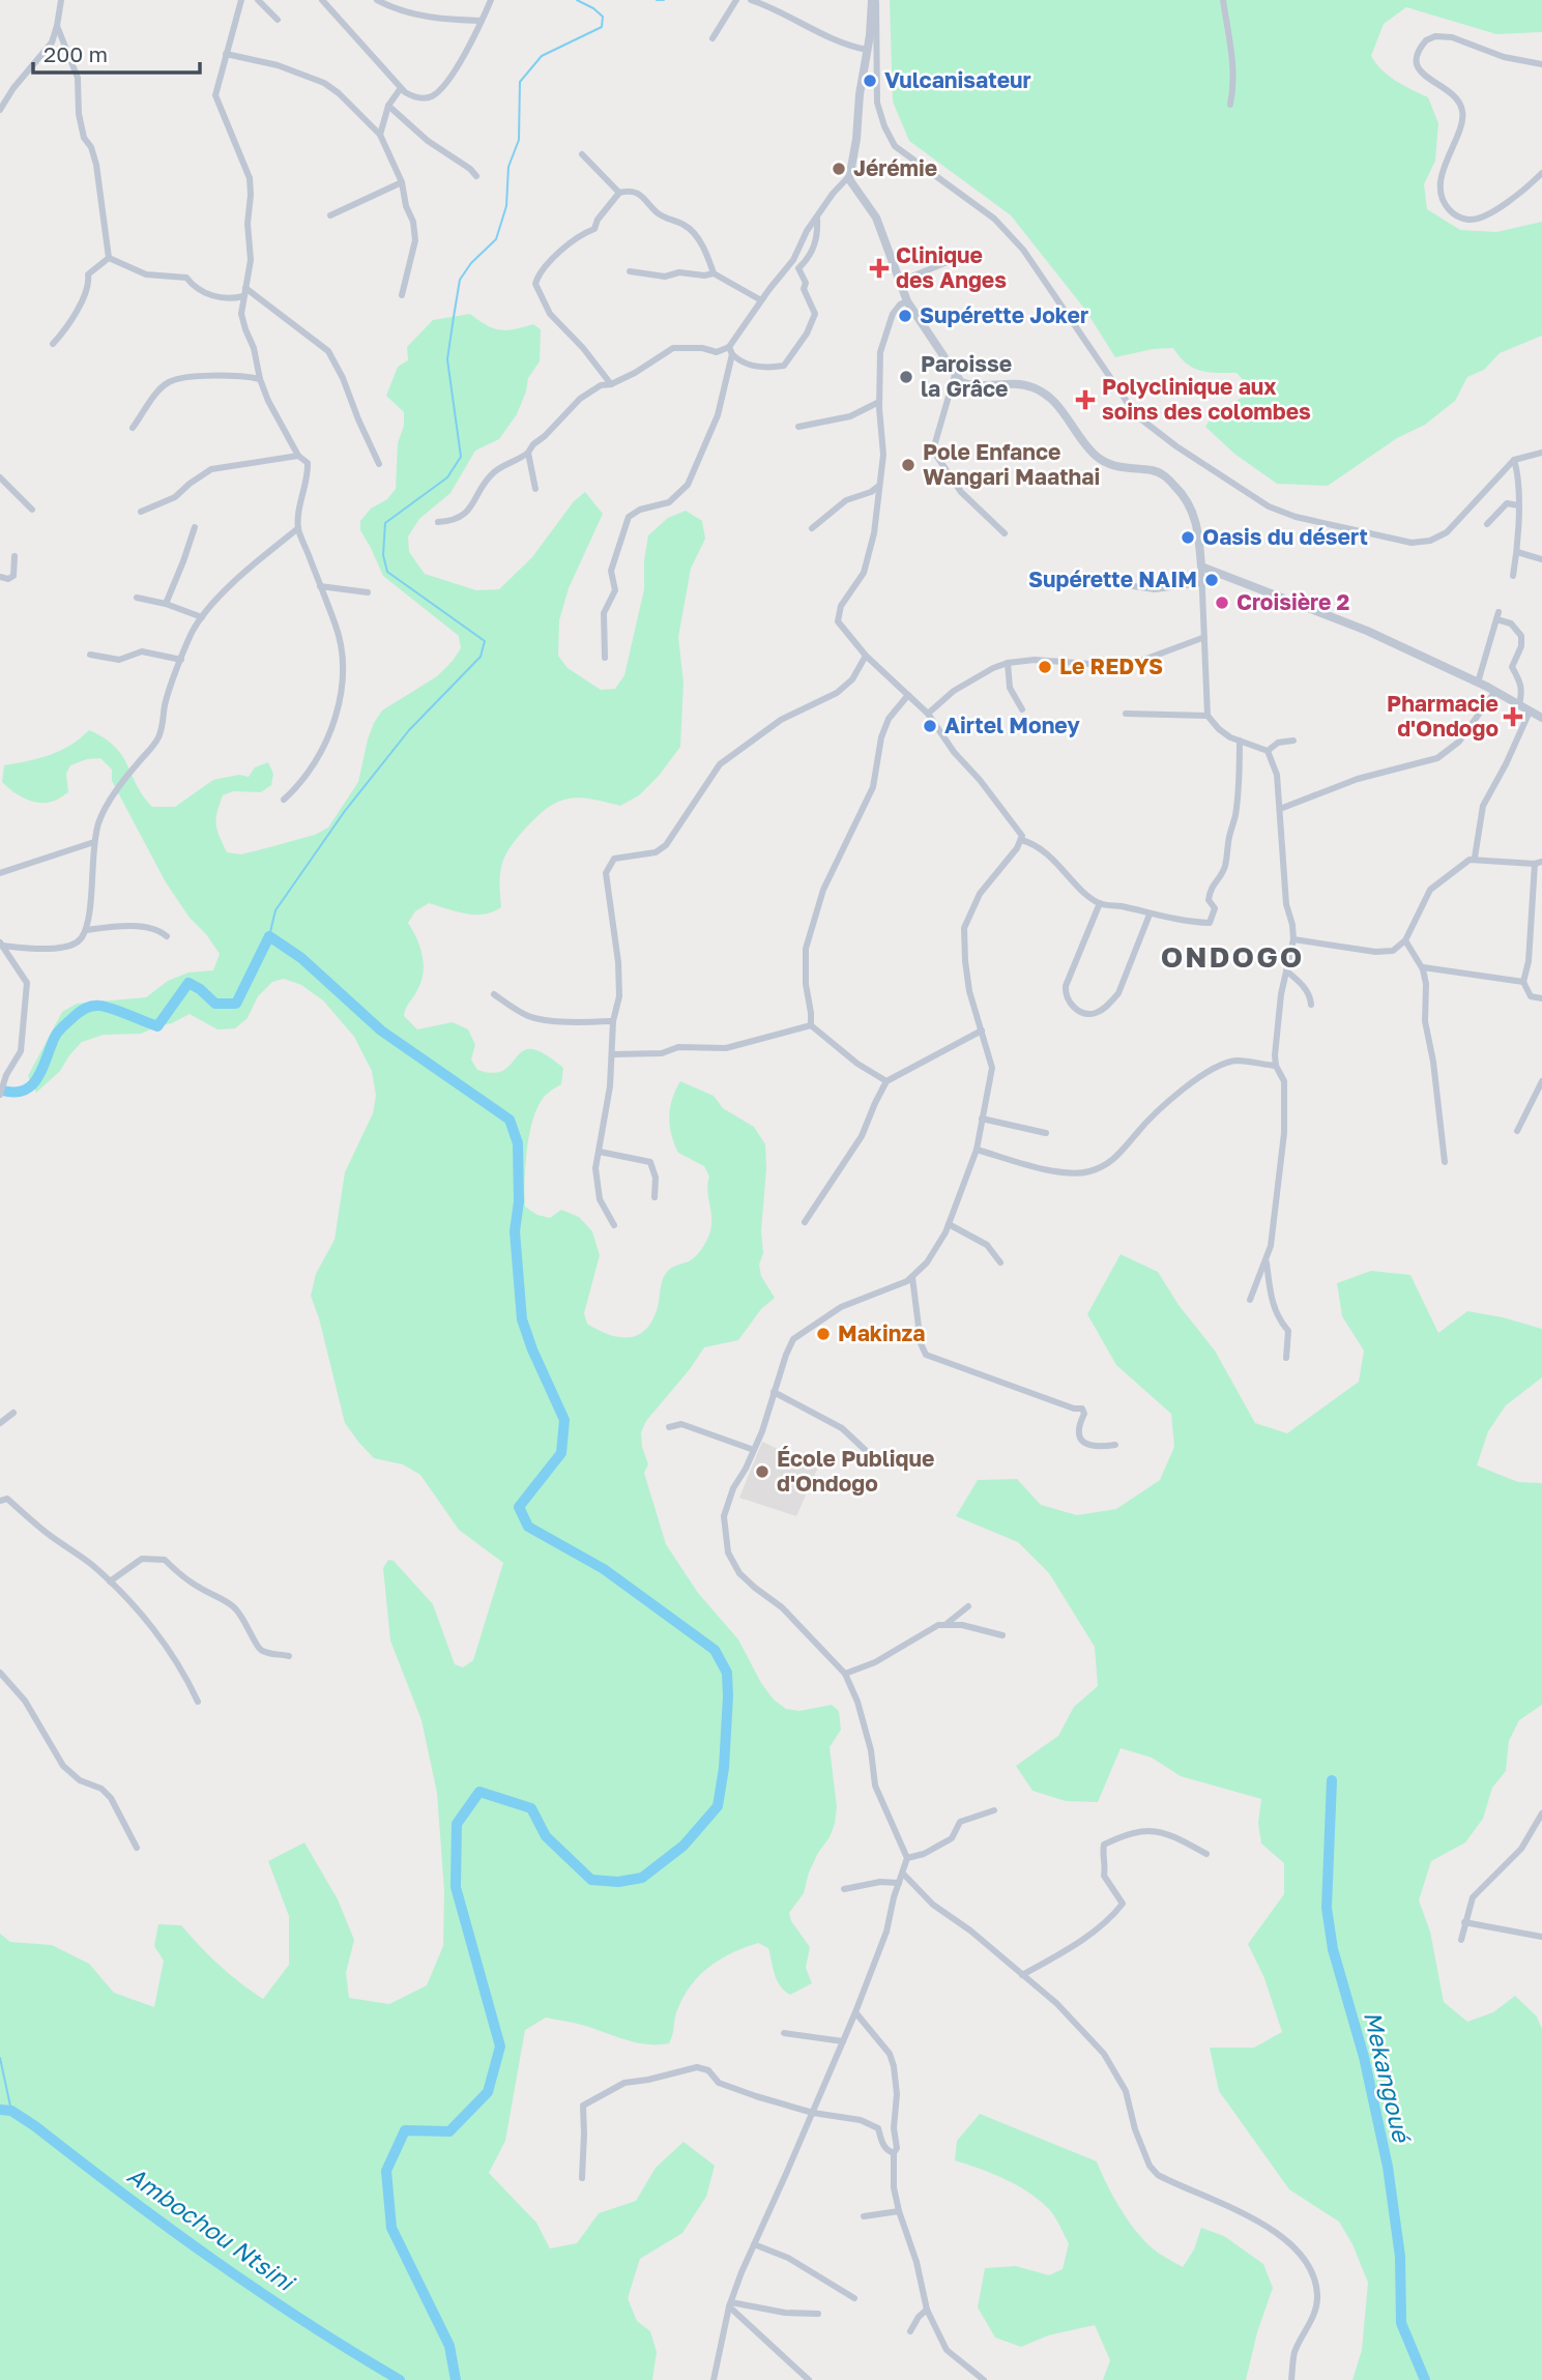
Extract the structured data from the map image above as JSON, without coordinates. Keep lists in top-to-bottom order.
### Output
{
  "districts": ["ONDOGO"],
  "water": ["Mekangoué", "Ambochou Ntsini"],
  "places": {
    "other": [
      "Vulcanisateur",
      "Jérémie",
      "Supérette Joker",
      "Paroisse la Grâce",
      "Pole Enfance Wangari Maathai",
      "Oasis du désert",
      "Supérette NAIM",
      "Croisière 2",
      "Le REDYS",
      "Airtel Money",
      "Makinza",
      "École Publique d'Ondogo"
    ],
    "health": ["Clinique des Anges", "Polyclinique aux soins des colombes", "Pharmacie d'Ondogo"]
  },
  "scale_bar": "200 m"
}
